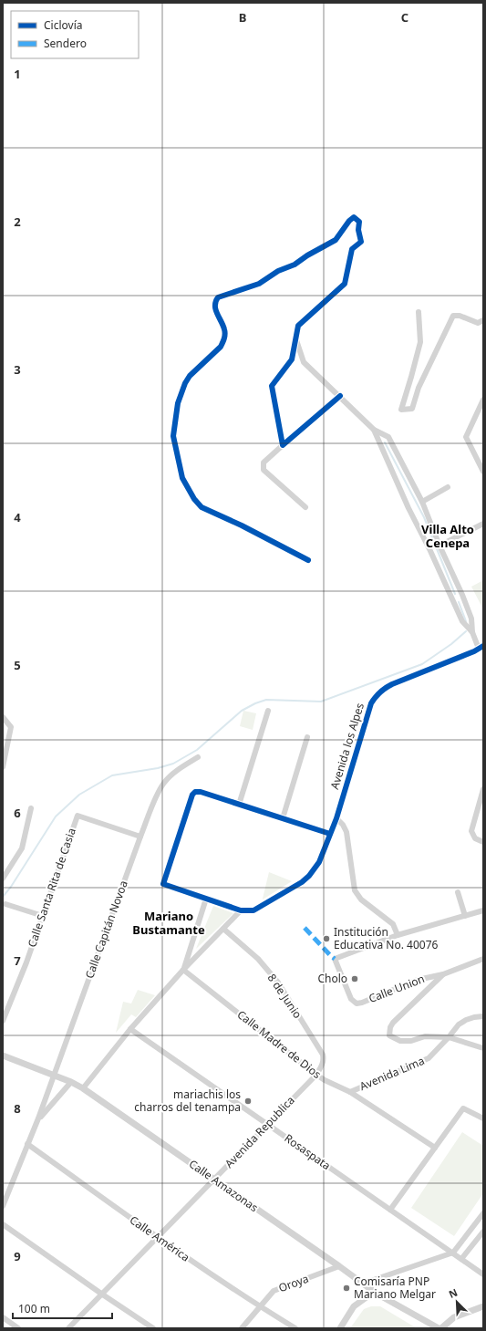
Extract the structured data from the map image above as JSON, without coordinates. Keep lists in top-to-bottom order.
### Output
{
  "streets": {
    "street": [
      "Avenida los Alpes",
      "Calle Santa Rita de Casia",
      "Calle Capitán Novoa",
      "Calle Union",
      "8 de Junio",
      "Calle Madre de Dios",
      "Avenida Lima",
      "Avenida Republica",
      "Rosaspata",
      "Calle Amazonas",
      "Calle América",
      "Oroya"
    ]
  },
  "crossings": [
    ["Calle Santa Rita de Casia", "Calle Capitán Novoa"],
    ["Calle Capitán Novoa", "Calle Amazonas"],
    ["Calle Capitán Novoa", "Calle América"],
    ["8 de Junio", "Calle Madre de Dios"],
    ["8 de Junio", "Avenida Republica"],
    ["Calle Madre de Dios", "Avenida Lima"],
    ["Calle Madre de Dios", "Avenida Republica"],
    ["Avenida Republica", "Rosaspata"],
    ["Avenida Republica", "Calle Amazonas"],
    ["Avenida Republica", "Calle América"],
    ["Calle Amazonas", "Oroya"],
    ["Calle América", "Oroya"]
  ],
  "districts": ["Villa Alto Cenepa", "Mariano Bustamante"],
  "places": [
    "Institución Educativa No. 40076",
    "Cholo",
    "mariachis los charros del tenampa",
    "Comisaría PNP Mariano Melgar"
  ],
  "legend": ["Ciclovía", "Sendero"],
  "scale_bar": "100 m",
  "north": "top left",
  "grid": {
    "columns": ["B", "C"],
    "rows": [
      "1",
      "2",
      "3",
      "4",
      "5",
      "6",
      "7",
      "8",
      "9"
    ]
  }
}
